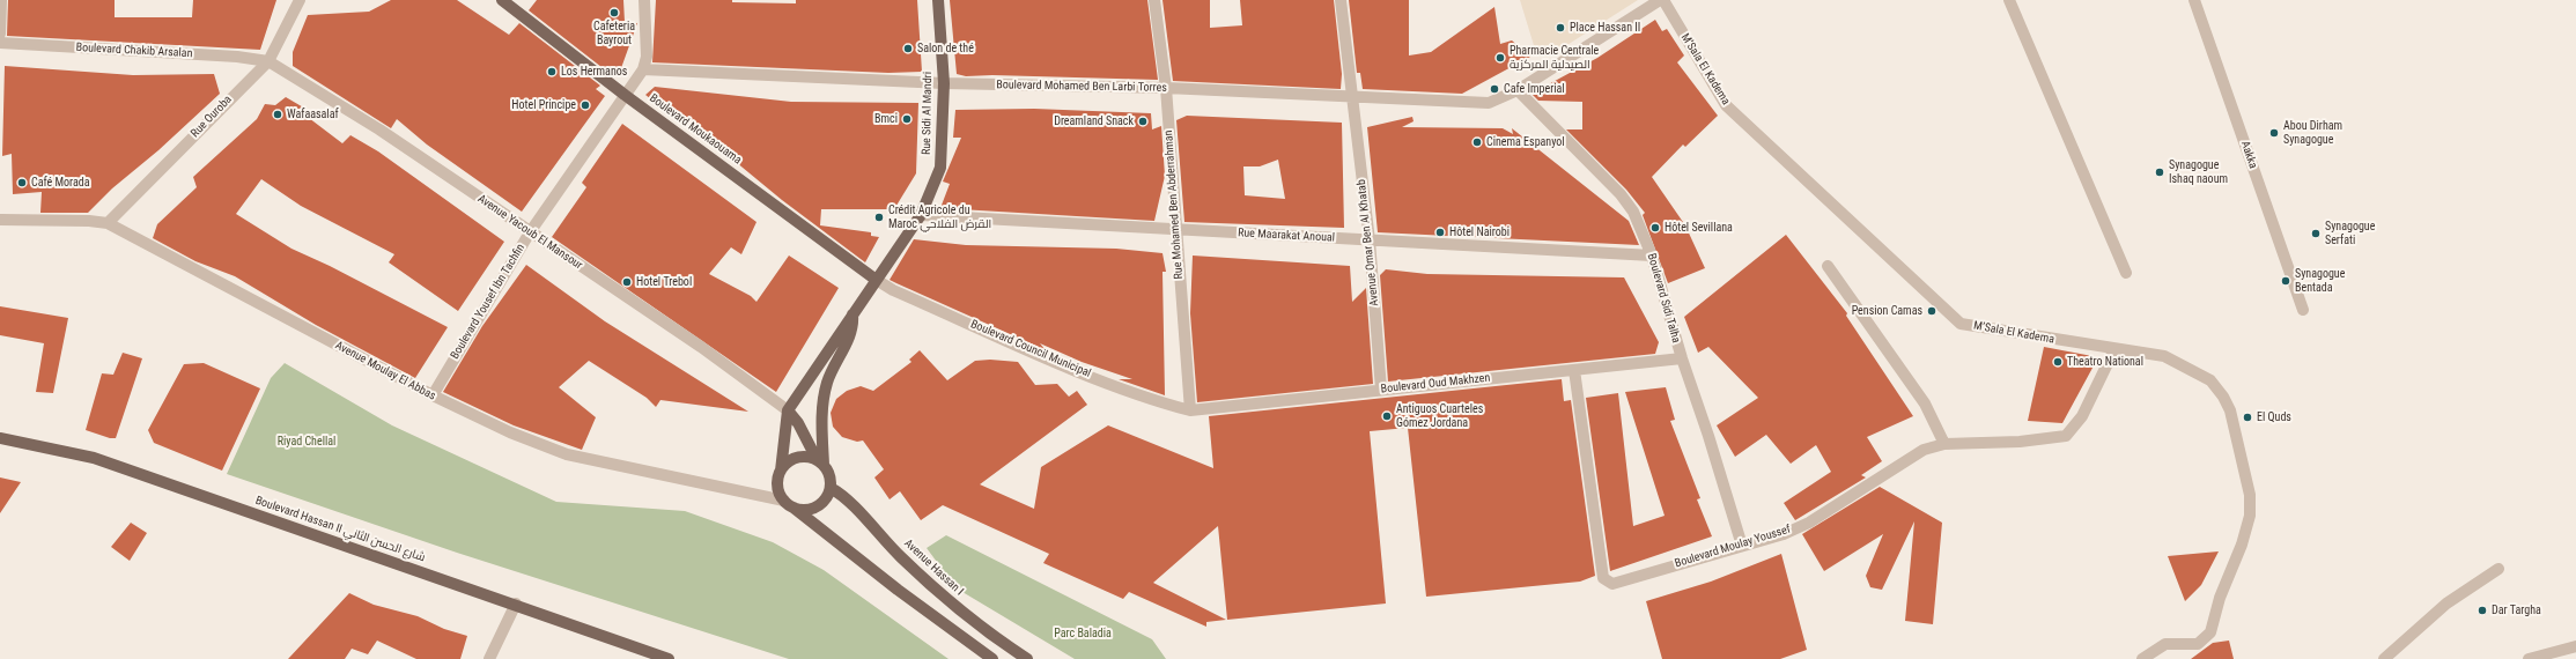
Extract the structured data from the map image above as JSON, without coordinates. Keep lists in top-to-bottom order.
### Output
{
  "streets": {
    "main road": [
      "Rue Sidi Al Mandri",
      "Boulevard Moukaouama",
      "Boulevard Hassan II شارع الحسن الثاني",
      "Avenue Hassan I"
    ],
    "street": [
      "Boulevard Chakib Arsalan",
      "M’Sala El Kadema",
      "Boulevard Mohamed Ben Larbi Torres",
      "Rue Ouroba",
      "Aakka",
      "Rue Mohamed Ben Abderrahman",
      "Avenue Yacoub El Mansour",
      "Rue Maarakat Anoual",
      "Avenue Omar Ben Al Khatab",
      "Boulevard Sidi Talha",
      "Boulevard Yousef Ibn Tachfin",
      "Boulevard Council Municipal",
      "Avenue Moulay El Abbas",
      "Boulevard Oud Makhzen",
      "Boulevard Moulay Youssef"
    ]
  },
  "crossings": [
    ["Boulevard Chakib Arsalan", "Rue Ouroba"],
    ["Boulevard Chakib Arsalan", "Avenue Yacoub El Mansour"],
    ["M’Sala El Kadema", "Boulevard Mohamed Ben Larbi Torres"],
    ["M’Sala El Kadema", "Boulevard Moulay Youssef"],
    ["Boulevard Mohamed Ben Larbi Torres", "Rue Sidi Al Mandri"],
    ["Boulevard Mohamed Ben Larbi Torres", "Rue Mohamed Ben Abderrahman"],
    ["Boulevard Mohamed Ben Larbi Torres", "Avenue Omar Ben Al Khatab"],
    ["Boulevard Mohamed Ben Larbi Torres", "Boulevard Sidi Talha"],
    ["Boulevard Mohamed Ben Larbi Torres", "Boulevard Yousef Ibn Tachfin"],
    ["Rue Sidi Al Mandri", "Boulevard Moukaouama"],
    ["Rue Sidi Al Mandri", "Avenue Yacoub El Mansour"],
    ["Rue Sidi Al Mandri", "Rue Maarakat Anoual"],
    ["Rue Sidi Al Mandri", "Boulevard Council Municipal"],
    ["Rue Sidi Al Mandri", "Avenue Moulay El Abbas"],
    ["Rue Sidi Al Mandri", "Avenue Hassan I"],
    ["Rue Ouroba", "Avenue Yacoub El Mansour"],
    ["Rue Ouroba", "Avenue Moulay El Abbas"],
    ["Boulevard Moukaouama", "Boulevard Yousef Ibn Tachfin"],
    ["Boulevard Moukaouama", "Boulevard Council Municipal"],
    ["Rue Mohamed Ben Abderrahman", "Rue Maarakat Anoual"],
    ["Rue Mohamed Ben Abderrahman", "Boulevard Council Municipal"],
    ["Rue Mohamed Ben Abderrahman", "Boulevard Oud Makhzen"],
    ["Avenue Yacoub El Mansour", "Boulevard Yousef Ibn Tachfin"],
    ["Rue Maarakat Anoual", "Avenue Omar Ben Al Khatab"],
    ["Rue Maarakat Anoual", "Boulevard Sidi Talha"],
    ["Avenue Omar Ben Al Khatab", "Boulevard Oud Makhzen"],
    ["Boulevard Sidi Talha", "Boulevard Oud Makhzen"],
    ["Boulevard Sidi Talha", "Boulevard Moulay Youssef"],
    ["Boulevard Yousef Ibn Tachfin", "Avenue Moulay El Abbas"],
    ["Boulevard Council Municipal", "Boulevard Oud Makhzen"],
    ["Avenue Moulay El Abbas", "Avenue Hassan I"],
    ["Boulevard Oud Makhzen", "Boulevard Moulay Youssef"]
  ],
  "parks": ["Riyad Chellal", "Parc Baladia"],
  "places": [
    "Cafeteria Bayrout",
    "Place Hassan II",
    "Salon de thé",
    "Pharmacie Centrale الصيدلية المركزية",
    "Los Hermanos",
    "Cafe Imperial",
    "Hotel Principe",
    "Wafaasalaf",
    "Bmci",
    "Dreamland Snack",
    "Abou Dirham Synagogue",
    "Cinema Espanyol",
    "Synagogue Ishaq naoum",
    "Café Morada",
    "Crédit Agricole du Maroc القرض الفلاحي",
    "Hôtel Sevillana",
    "Hôtel Nairobi",
    "Synagogue Serfati",
    "Synagogue Bentada",
    "Hotel Trebol",
    "Pension Camas",
    "Theatro National",
    "Antiguos Cuarteles Gómez Jordana",
    "El Quds",
    "Dar Targha"
  ]
}
